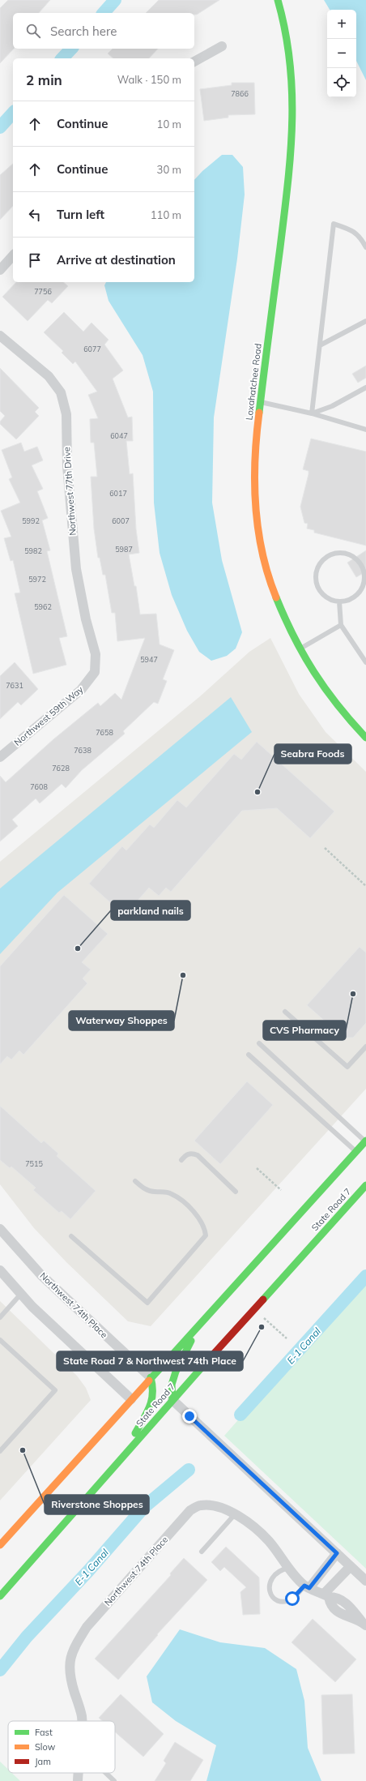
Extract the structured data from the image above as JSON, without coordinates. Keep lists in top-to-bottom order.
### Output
{
  "streets": {
    "main road": ["Loxahatchee Road", "State Road 7"],
    "street": ["Northwest 77th Drive", "Northwest 59th Way", "Northwest 74th Place"]
  },
  "crossings": [
    ["Northwest 77th Drive", "Northwest 59th Way"]
  ],
  "water": ["E-1 Canal"],
  "places": [
    "Seabra Foods",
    "parkland nails",
    "Waterway Shoppes",
    "CVS Pharmacy",
    "State Road 7 & Northwest 74th Place",
    "Riverstone Shoppes"
  ],
  "house_numbers": [
    "7866",
    "7756",
    "6077",
    "6047",
    "6017",
    "5992",
    "6007",
    "5987",
    "5982",
    "5972",
    "5962",
    "5947",
    "7631",
    "7658",
    "7638",
    "7628",
    "7608",
    "7515"
  ],
  "legend": ["Fast", "Slow", "Jam"],
  "page": {
    "map_buttons": ["+", "−"],
    "search": "Search here",
    "heading": ["2 min", "Walk · 150 m"],
    "list": [
      ["Continue", "10 m"],
      ["Continue", "30 m"],
      ["Turn left", "110 m"],
      "Arrive at destination"
    ]
  }
}
